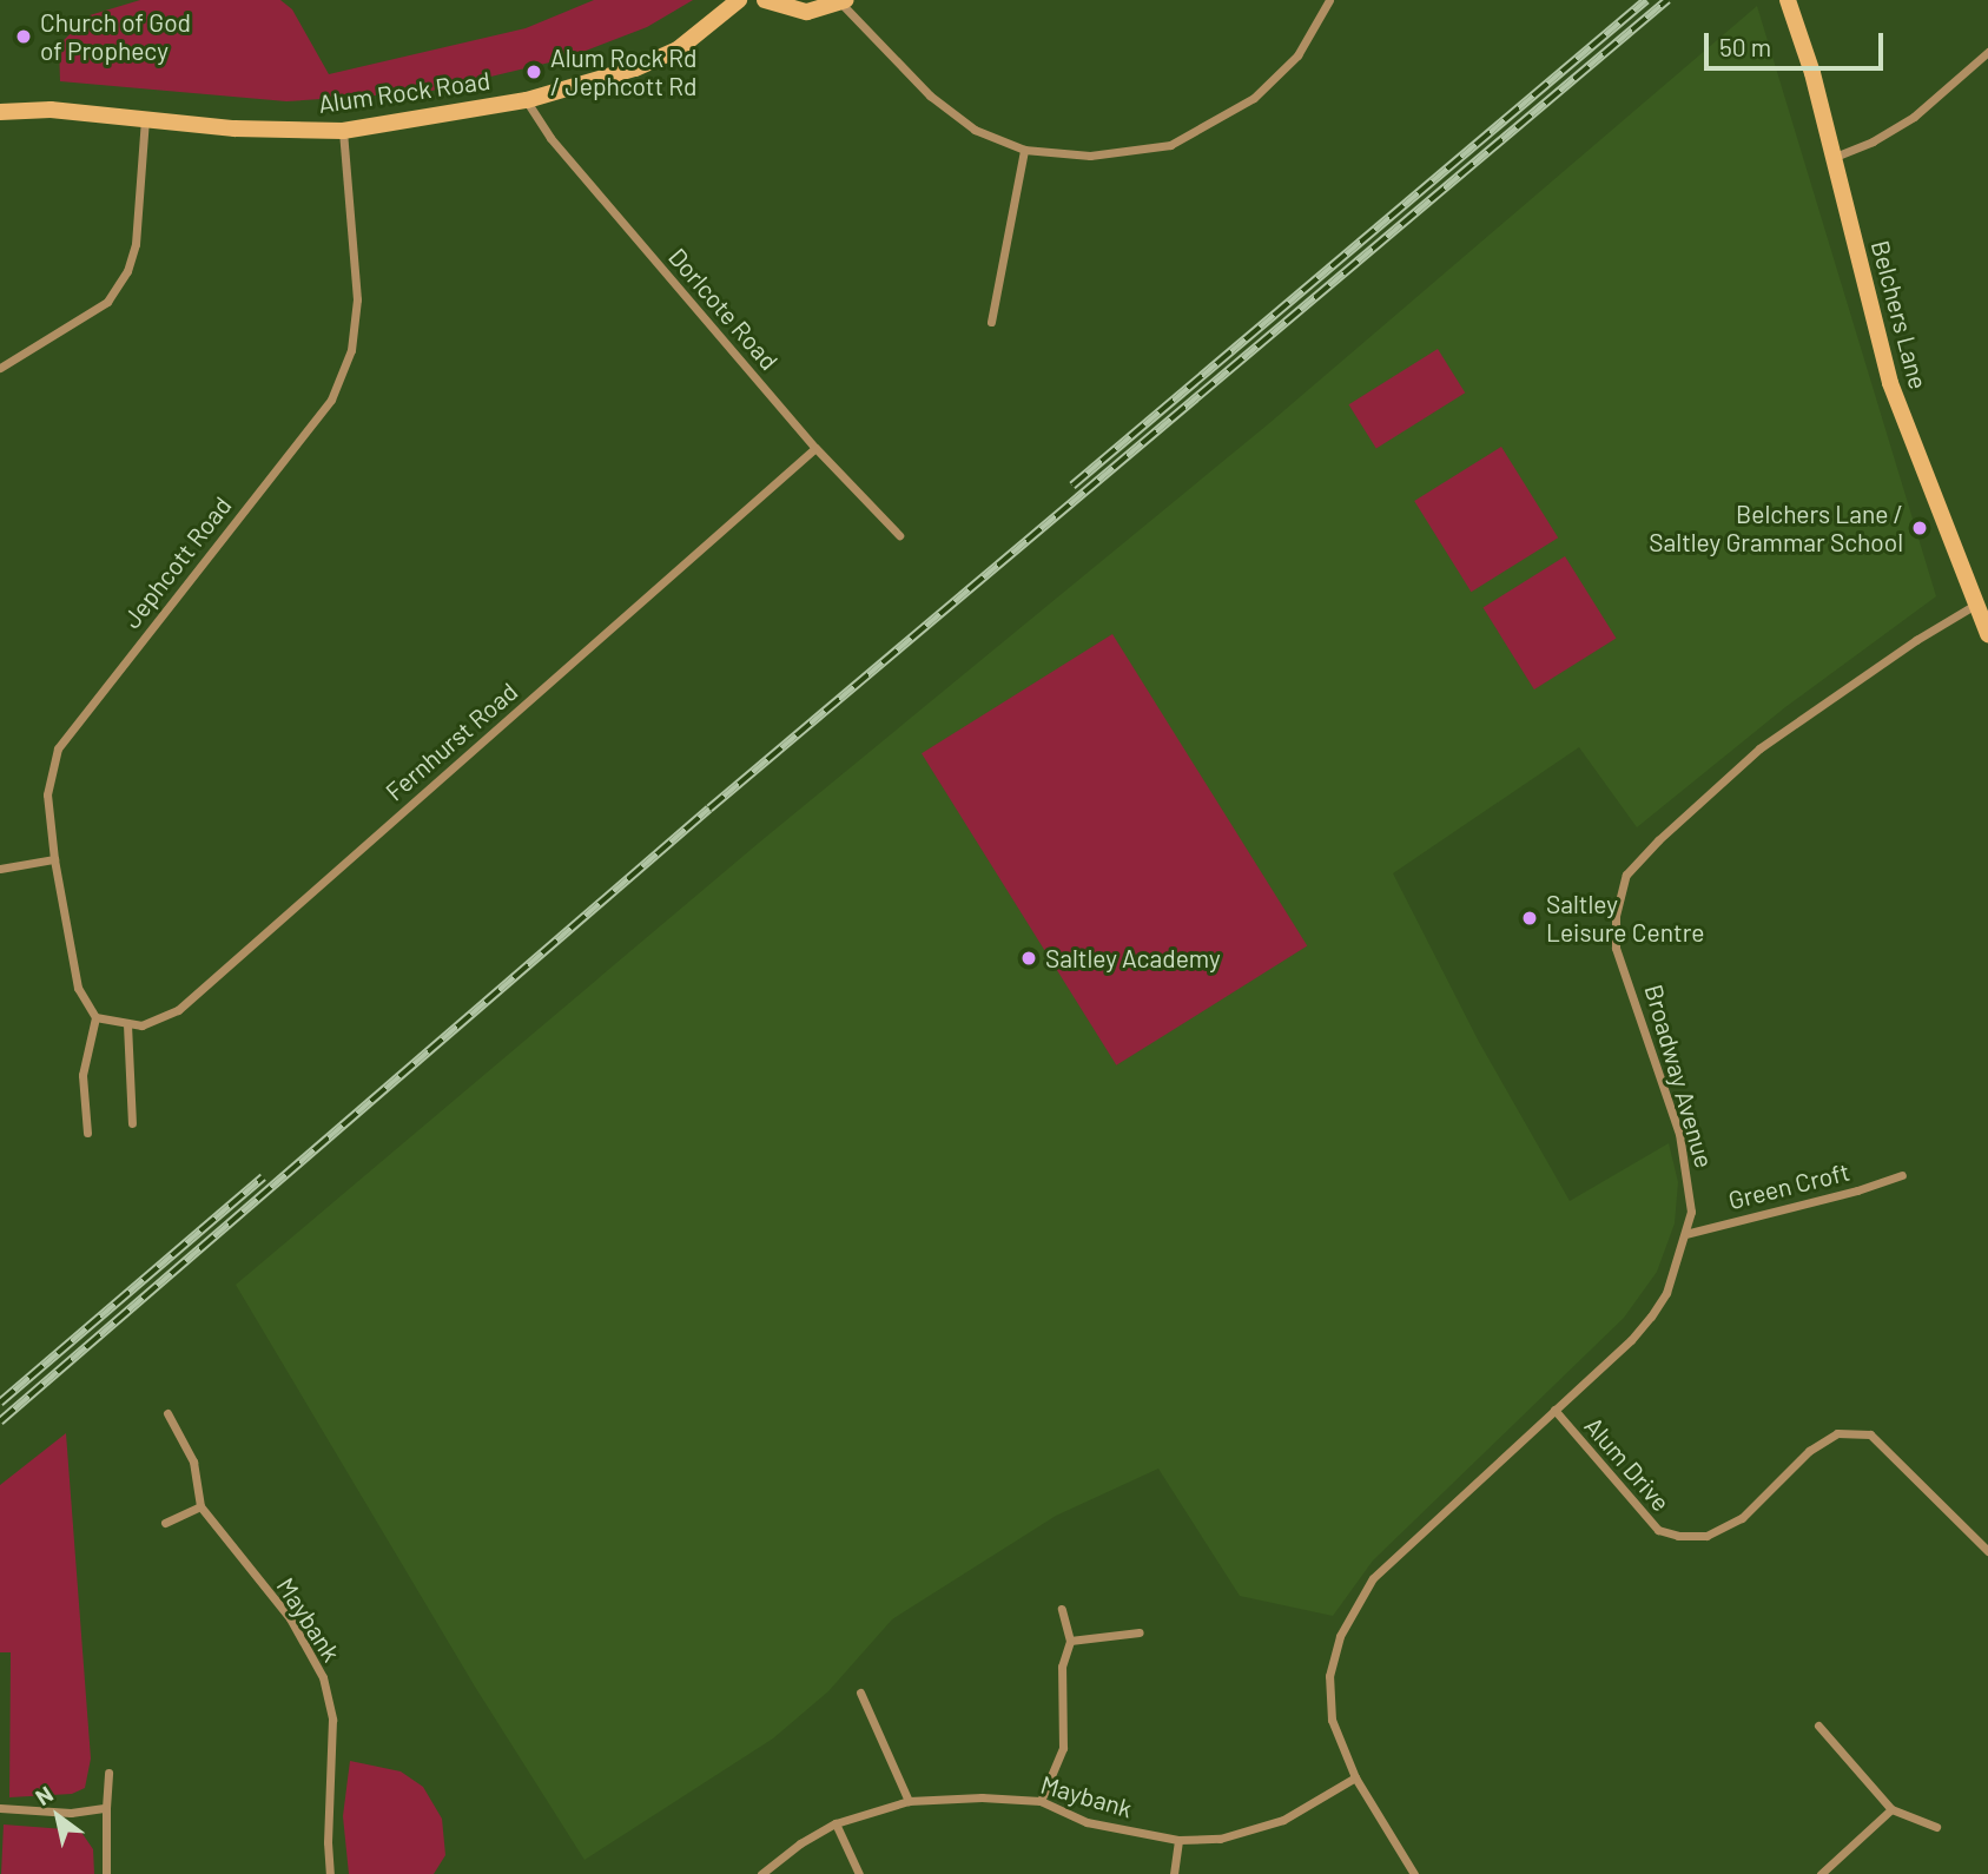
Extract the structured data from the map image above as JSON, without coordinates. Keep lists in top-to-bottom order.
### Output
{
  "streets": {
    "street": [
      "Alum Rock Road",
      "Dorlcote Road",
      "Belchers Lane",
      "Jephcott Road",
      "Fernhurst Road",
      "Broadway Avenue",
      "Green Croft",
      "Alum Drive",
      "Maybank"
    ]
  },
  "crossings": [
    ["Alum Rock Road", "Dorlcote Road"],
    ["Alum Rock Road", "Jephcott Road"],
    ["Dorlcote Road", "Fernhurst Road"],
    ["Belchers Lane", "Broadway Avenue"],
    ["Jephcott Road", "Fernhurst Road"],
    ["Broadway Avenue", "Green Croft"],
    ["Broadway Avenue", "Alum Drive"],
    ["Broadway Avenue", "Maybank"]
  ],
  "places": [
    "Church of God of Prophecy",
    "Alum Rock Rd / Jephcott Rd",
    "Belchers Lane / Saltley Grammar School",
    "Saltley Leisure Centre",
    "Saltley Academy"
  ],
  "scale_bar": "50 m",
  "north": "top left"
}
